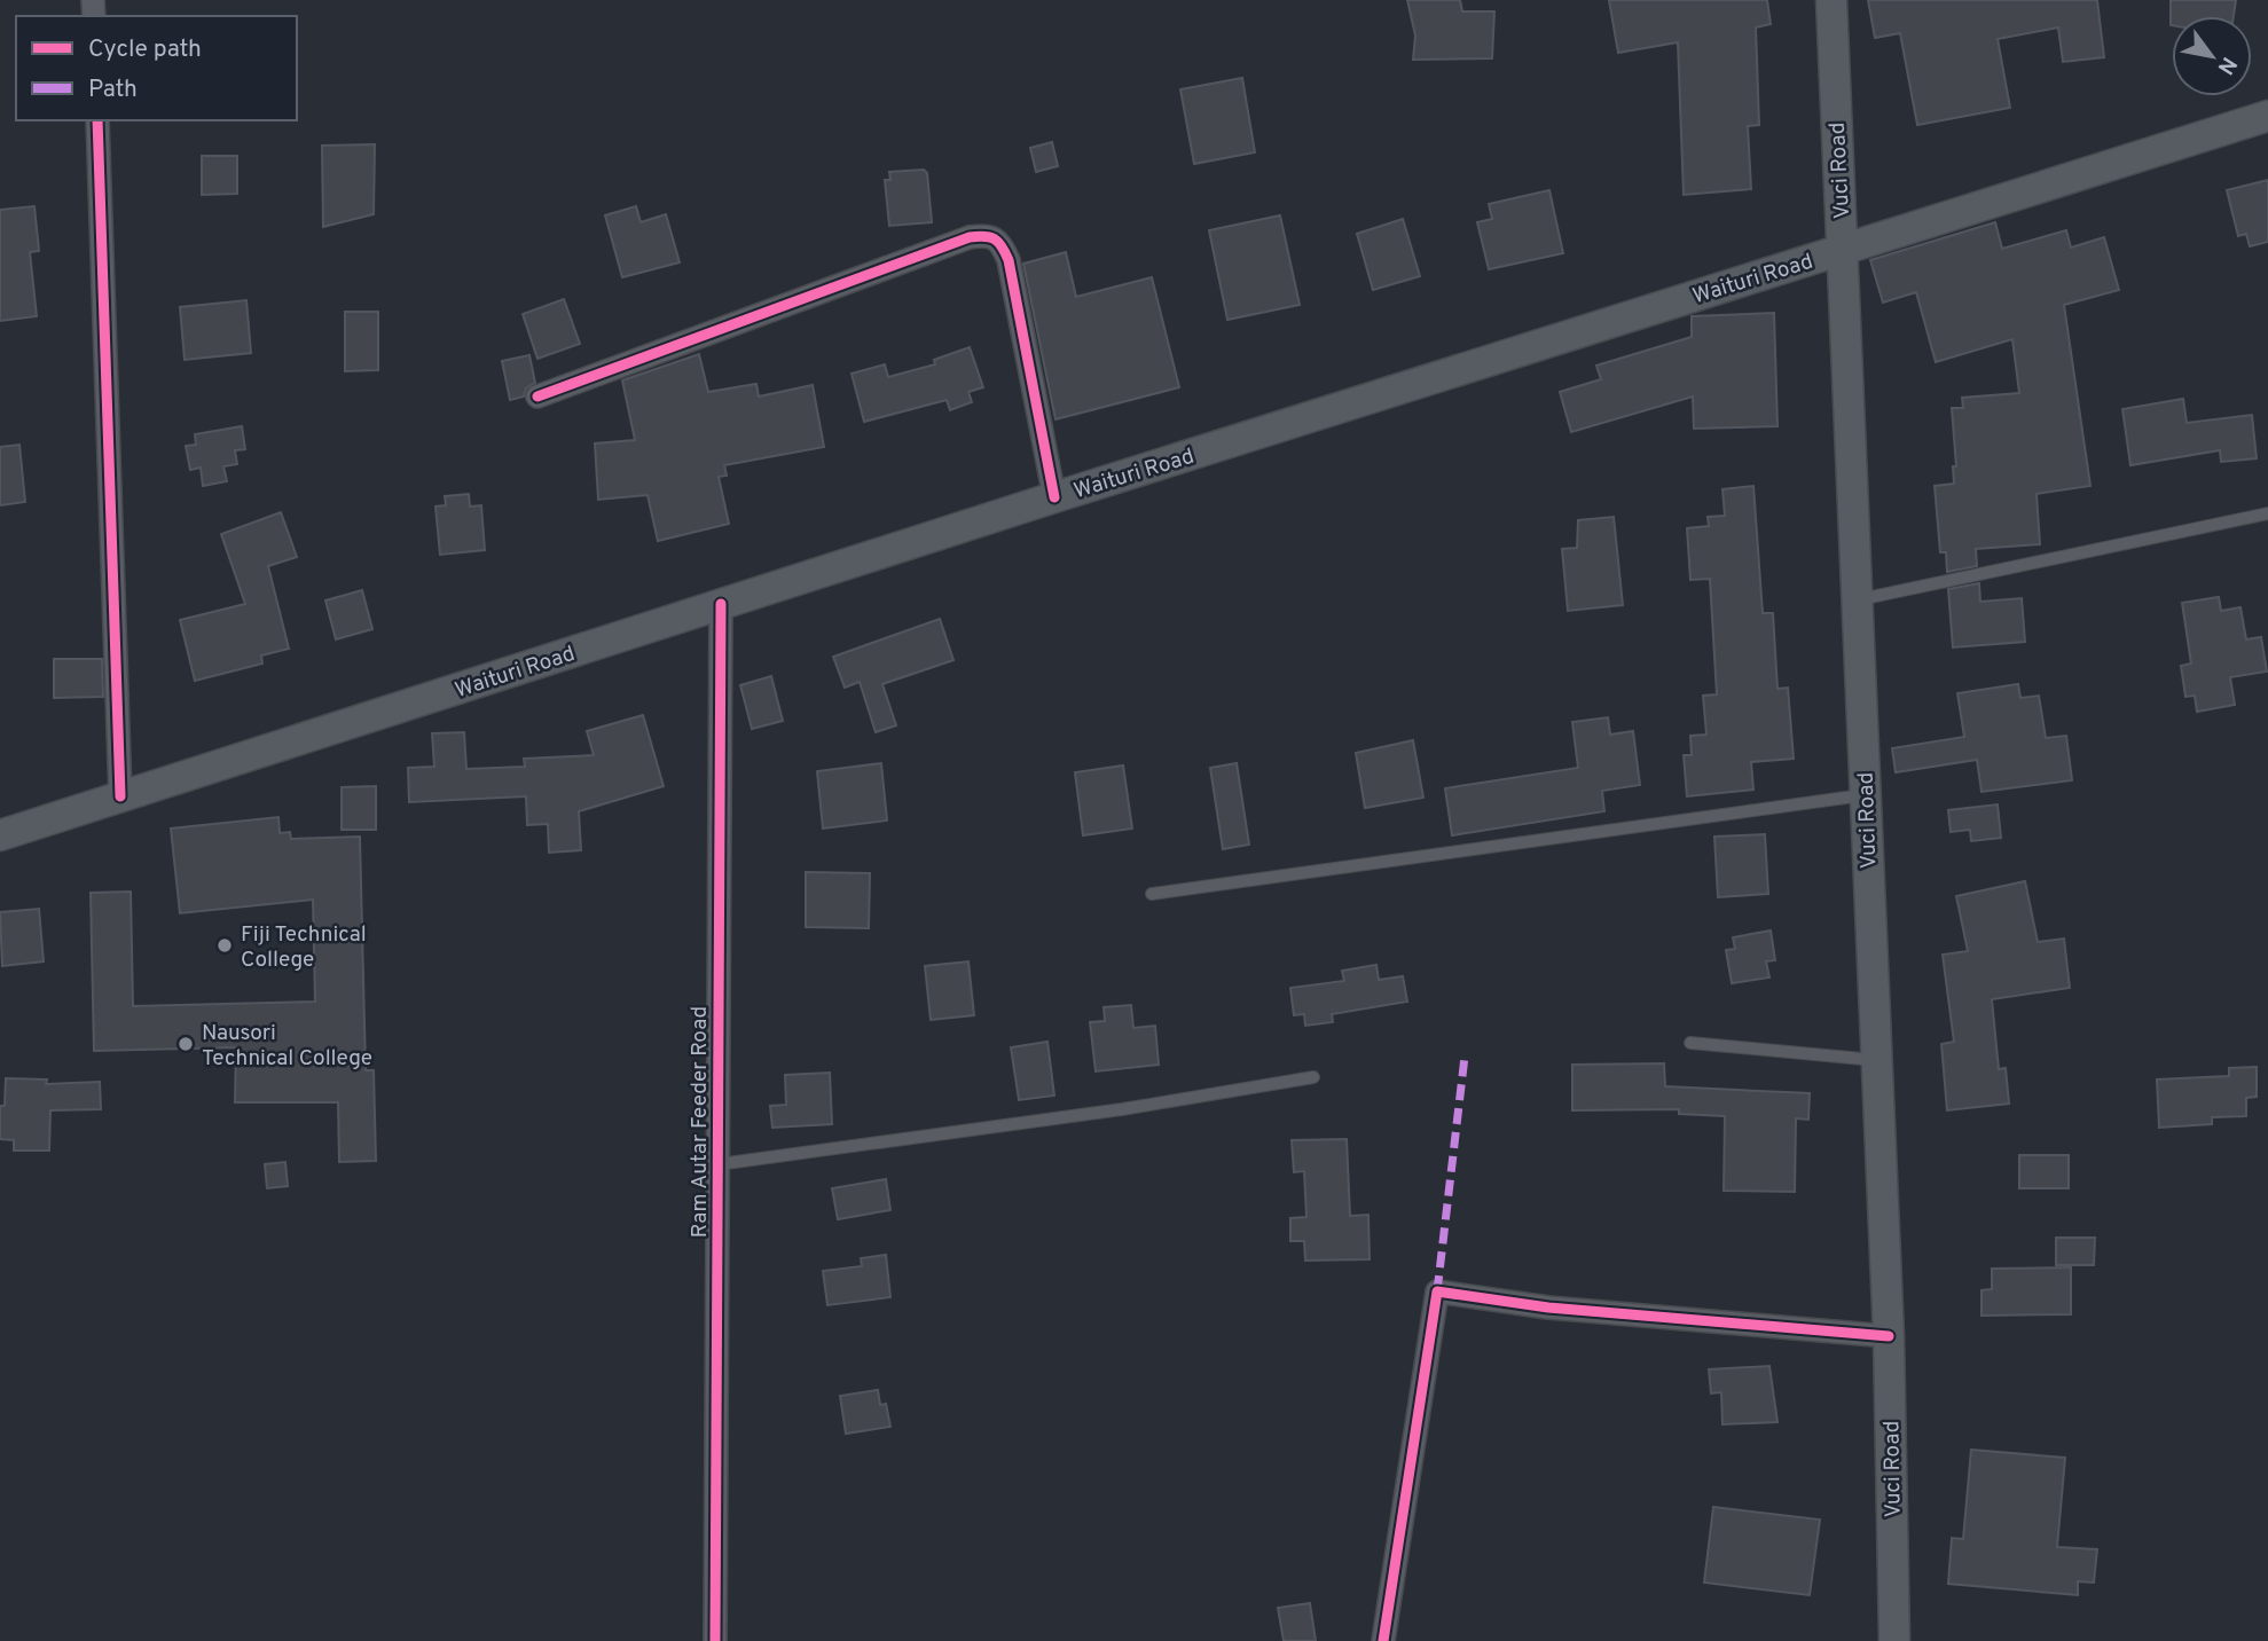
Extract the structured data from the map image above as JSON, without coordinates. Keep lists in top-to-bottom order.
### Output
{
  "streets": {
    "main road": ["Vuci Road", "Waituri Road"],
    "street": ["Ram Autar Feeder Road"]
  },
  "crossings": [
    ["Vuci Road", "Waituri Road"],
    ["Waituri Road", "Ram Autar Feeder Road"]
  ],
  "places": ["Fiji Technical College", "Nausori Technical College"],
  "legend": ["Cycle path", "Path"],
  "north": "bottom right"
}
